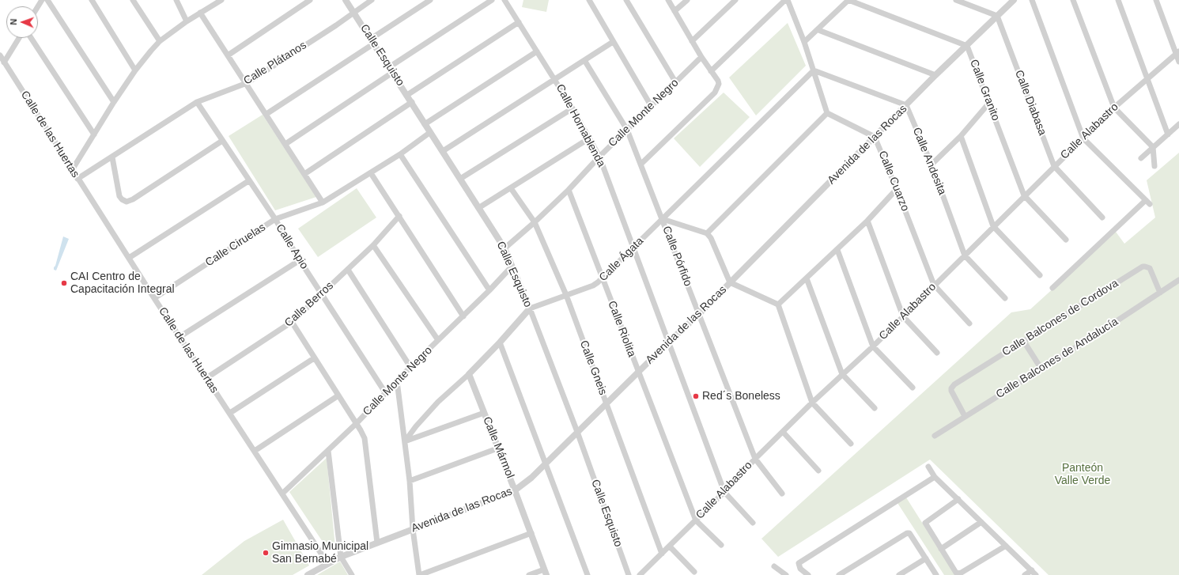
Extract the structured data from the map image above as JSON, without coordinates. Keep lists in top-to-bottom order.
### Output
{
  "streets": {
    "street": [
      "Calle Esquisto",
      "Calle Plátanos",
      "Calle Granito",
      "Calle Diabasa",
      "Calle Monte Negro",
      "Calle Hornablenda",
      "Calle Alabastro",
      "Calle de las Huertas",
      "Avenida de las Rocas",
      "Calle Andesita",
      "Calle Cuarzo",
      "Calle Ciruelas",
      "Calle Apio",
      "Calle Pórfido",
      "Calle Ágata",
      "Calle Berros",
      "Calle Balcones de Cordova",
      "Calle Riolita",
      "Calle Balcones de Andalucía",
      "Calle Gneis",
      "Calle Mármol"
    ]
  },
  "crossings": [
    ["Calle Esquisto", "Calle Plátanos"],
    ["Calle Esquisto", "Calle Monte Negro"],
    ["Calle Esquisto", "Avenida de las Rocas"],
    ["Calle Esquisto", "Calle Ciruelas"],
    ["Calle Esquisto", "Calle Ágata"],
    ["Calle Plátanos", "Calle de las Huertas"],
    ["Calle Plátanos", "Calle Apio"],
    ["Calle Granito", "Calle Alabastro"],
    ["Calle Granito", "Avenida de las Rocas"],
    ["Calle Diabasa", "Calle Alabastro"],
    ["Calle Diabasa", "Avenida de las Rocas"],
    ["Calle Monte Negro", "Calle Hornablenda"],
    ["Calle Monte Negro", "Calle de las Huertas"],
    ["Calle Monte Negro", "Calle Apio"],
    ["Calle Monte Negro", "Calle Pórfido"],
    ["Calle Monte Negro", "Calle Riolita"],
    ["Calle Monte Negro", "Calle Gneis"],
    ["Calle Hornablenda", "Calle Alabastro"],
    ["Calle Hornablenda", "Avenida de las Rocas"],
    ["Calle Hornablenda", "Calle Ágata"],
    ["Calle Alabastro", "Calle Andesita"],
    ["Calle Alabastro", "Calle Cuarzo"],
    ["Calle Alabastro", "Calle Pórfido"],
    ["Calle Alabastro", "Calle Riolita"],
    ["Calle Alabastro", "Calle Gneis"],
    ["Calle de las Huertas", "Avenida de las Rocas"],
    ["Calle de las Huertas", "Calle Ciruelas"],
    ["Calle de las Huertas", "Calle Berros"],
    ["Avenida de las Rocas", "Calle Andesita"],
    ["Avenida de las Rocas", "Calle Cuarzo"],
    ["Avenida de las Rocas", "Calle Pórfido"],
    ["Avenida de las Rocas", "Calle Riolita"],
    ["Avenida de las Rocas", "Calle Gneis"],
    ["Avenida de las Rocas", "Calle Mármol"],
    ["Calle Ciruelas", "Calle Apio"],
    ["Calle Apio", "Calle Berros"],
    ["Calle Pórfido", "Calle Ágata"],
    ["Calle Ágata", "Calle Riolita"],
    ["Calle Ágata", "Calle Gneis"],
    ["Calle Ágata", "Calle Mármol"],
    ["Calle Balcones de Cordova", "Calle Balcones de Andalucía"]
  ],
  "parks": ["Panteón Valle Verde"],
  "places": ["CAI Centro de Capacitación Integral", "Red´s Boneless", "Gimnasio Municipal San Bernabé"],
  "north": "left"
}
